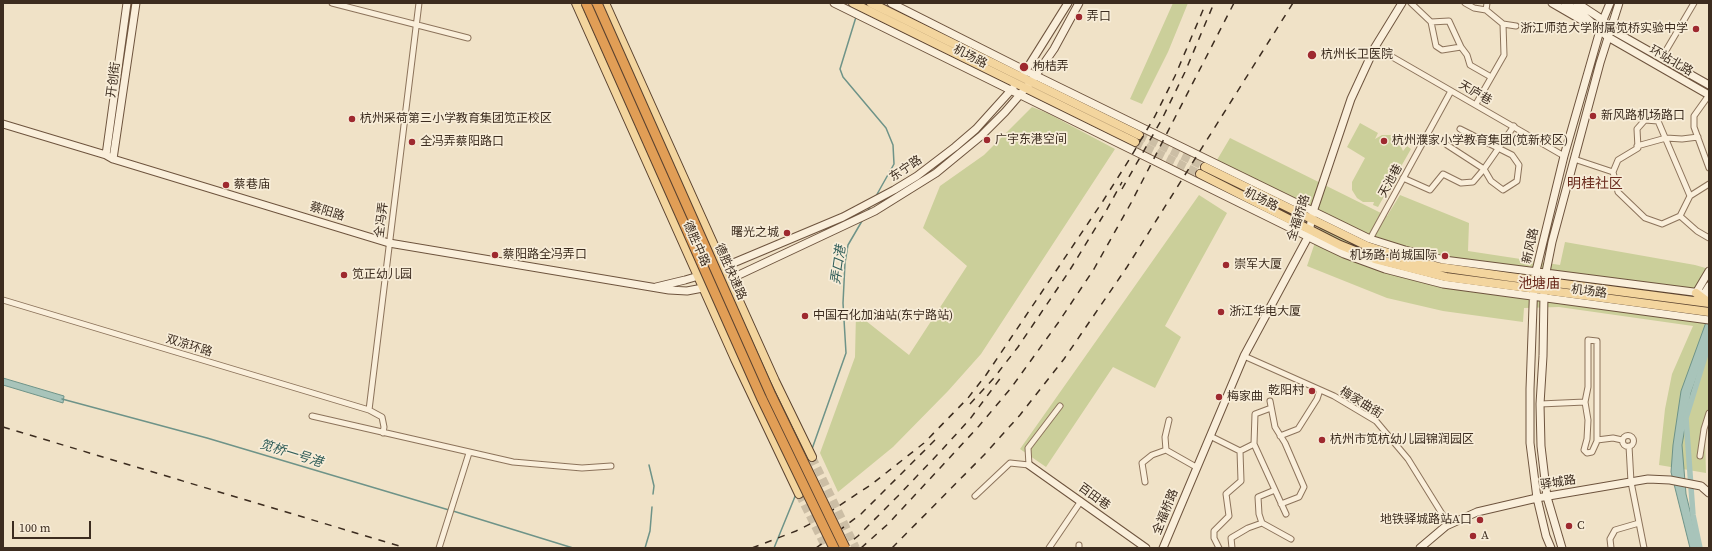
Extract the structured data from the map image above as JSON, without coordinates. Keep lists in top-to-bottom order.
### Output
{
  "streets": {
    "highway": ["德胜快速路"],
    "main road": [
      "机场路",
      "环站北路",
      "开创街",
      "东宁路",
      "蔡阳路",
      "全福桥路",
      "德胜中路",
      "新风路",
      "驿城路",
      "百田巷"
    ],
    "street": [
      "天庐巷",
      "天池巷",
      "全冯弄",
      "双凉环路",
      "梅家曲街"
    ]
  },
  "crossings": [
    ["机场路", "东宁路"],
    ["机场路", "天池巷"],
    ["机场路", "全福桥路"],
    ["机场路", "新风路"],
    ["环站北路", "新风路"],
    ["开创街", "蔡阳路"],
    ["天庐巷", "天池巷"],
    ["天庐巷", "全福桥路"],
    ["天庐巷", "新风路"],
    ["东宁路", "蔡阳路"],
    ["东宁路", "德胜中路"],
    ["蔡阳路", "全冯弄"],
    ["蔡阳路", "德胜中路"],
    ["全福桥路", "梅家曲街"],
    ["全冯弄", "双凉环路"],
    ["新风路", "驿城路"],
    ["梅家曲街", "驿城路"]
  ],
  "districts": ["明桂社区", "池塘庙"],
  "water": ["弄口港", "笕桥一号港"],
  "places": [
    "弄口",
    "浙江师范大学附属笕桥实验中学",
    "杭州长卫医院",
    "枸桔弄",
    "新风路机场路口",
    "杭州采荷第三小学教育集团笕正校区",
    "广宇东港空间",
    "杭州濮家小学教育集团(笕新校区)",
    "全冯弄蔡阳路口",
    "蔡巷庙",
    "曙光之城",
    "蔡阳路全冯弄口",
    "机场路·尚城国际",
    "崇军大厦",
    "笕正幼儿园",
    "浙江华电大厦",
    "中国石化加油站(东宁路站)",
    "乾阳村",
    "梅家曲",
    "杭州市笕杭幼儿园锦润园区",
    "地铁驿城路站A口",
    "C",
    "A"
  ],
  "scale_bar": "100 m"
}
